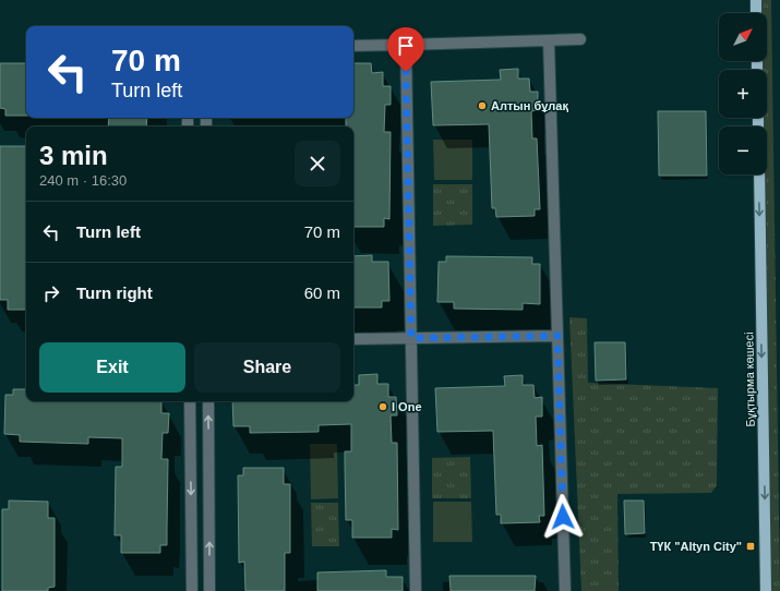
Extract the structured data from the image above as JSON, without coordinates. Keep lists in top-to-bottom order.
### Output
{
  "streets": {
    "main road": ["Бұқтырма көшесі"]
  },
  "one_way": ["Бұқтырма көшесі"],
  "places": {
    "other": ["Алтын бұлақ", "I One"],
    "transit": ["ТҮК \"Altyn City\""]
  },
  "north": "top right",
  "page": {
    "map_buttons": ["+", "−"],
    "turn": ["70 m", "Turn left"],
    "heading": ["3 min", "240 m · 16:30"],
    "list": [
      {
        "name": "Turn left",
        "value": "70 m"
      },
      {
        "name": "Turn right",
        "value": "60 m"
      }
    ],
    "buttons": ["Exit", "Share"]
  }
}
